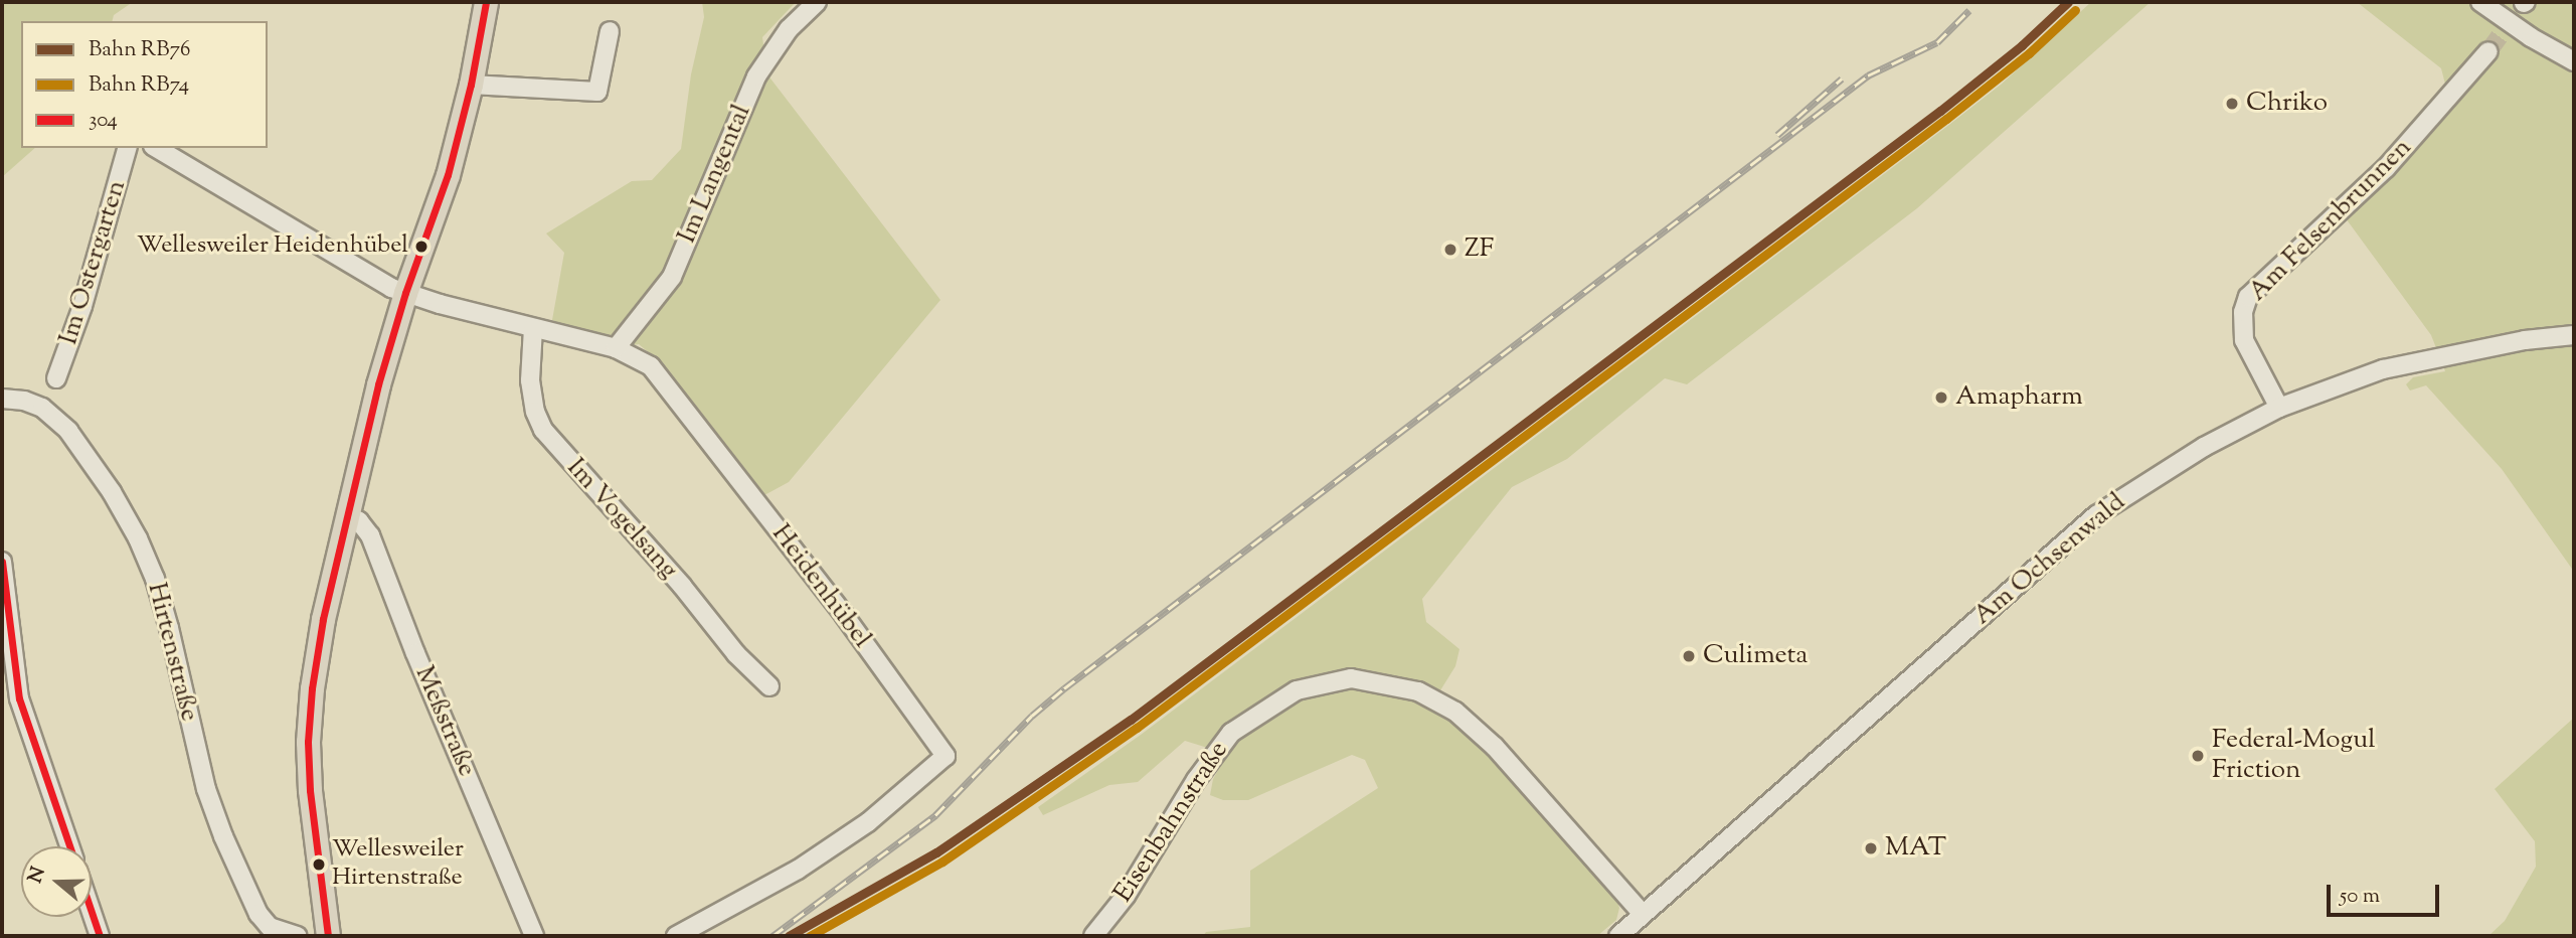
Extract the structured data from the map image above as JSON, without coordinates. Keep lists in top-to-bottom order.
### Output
{
  "streets": {
    "street": [
      "Im Langental",
      "Am Felsenbrunnen",
      "Im Ostergarten",
      "Im Vogelsang",
      "Am Ochsenwald",
      "Heidenhübel",
      "Hirtenstraße",
      "Meßstraße",
      "Eisenbahnstraße"
    ]
  },
  "crossings": [
    ["Im Langental", "Heidenhübel"],
    ["Am Felsenbrunnen", "Am Ochsenwald"],
    ["Im Vogelsang", "Heidenhübel"],
    ["Am Ochsenwald", "Eisenbahnstraße"]
  ],
  "places": [
    "Chriko",
    "Wellesweiler Heidenhübel",
    "ZF",
    "Amapharm",
    "Culimeta",
    "Federal-Mogul Friction",
    "MAT",
    "Wellesweiler Hirtenstraße"
  ],
  "lines": ["rail line RB76", "transit line 304", "rail line RB74"],
  "legend": ["Bahn RB76", "Bahn RB74", "304"],
  "scale_bar": "50 m",
  "north": "left"
}
